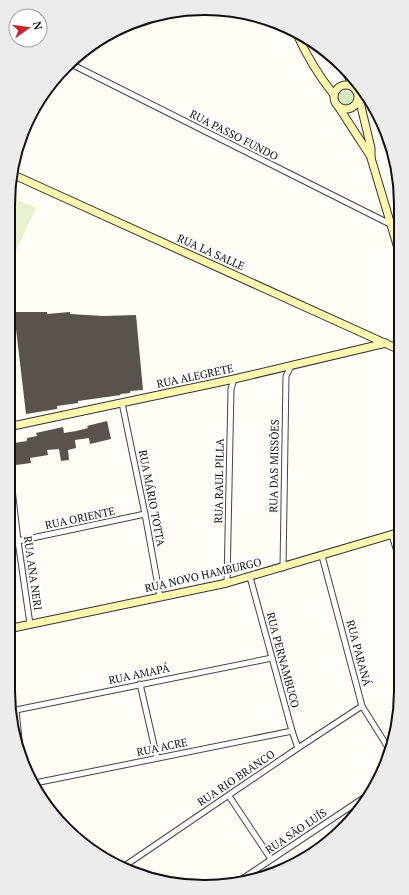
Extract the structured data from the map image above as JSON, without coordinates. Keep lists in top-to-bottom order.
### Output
{
  "streets": {
    "street": [
      "RUA PASSO FUNDO",
      "RUA LA SALLE",
      "RUA ALEGRETE",
      "RUA DAS MISSÕES",
      "RUA RAUL PILLA",
      "RUA MÁRIO TOTTA",
      "RUA ORIENTE",
      "RUA ANA NERI",
      "RUA NOVO HAMBURGO",
      "RUA PARANÁ",
      "RUA PERNAMBUCO",
      "RUA AMAPÁ",
      "RUA ACRE",
      "RUA RIO BRANCO",
      "RUA SÃO LUÍS"
    ]
  },
  "crossings": [
    ["RUA LA SALLE", "RUA ALEGRETE"],
    ["RUA ALEGRETE", "RUA DAS MISSÕES"],
    ["RUA ALEGRETE", "RUA RAUL PILLA"],
    ["RUA ALEGRETE", "RUA MÁRIO TOTTA"],
    ["RUA DAS MISSÕES", "RUA NOVO HAMBURGO"],
    ["RUA RAUL PILLA", "RUA NOVO HAMBURGO"],
    ["RUA MÁRIO TOTTA", "RUA ORIENTE"],
    ["RUA MÁRIO TOTTA", "RUA NOVO HAMBURGO"],
    ["RUA ORIENTE", "RUA ANA NERI"],
    ["RUA ANA NERI", "RUA NOVO HAMBURGO"],
    ["RUA NOVO HAMBURGO", "RUA PARANÁ"],
    ["RUA NOVO HAMBURGO", "RUA PERNAMBUCO"],
    ["RUA PARANÁ", "RUA RIO BRANCO"],
    ["RUA PERNAMBUCO", "RUA AMAPÁ"],
    ["RUA PERNAMBUCO", "RUA ACRE"],
    ["RUA PERNAMBUCO", "RUA RIO BRANCO"]
  ],
  "north": "right"
}
